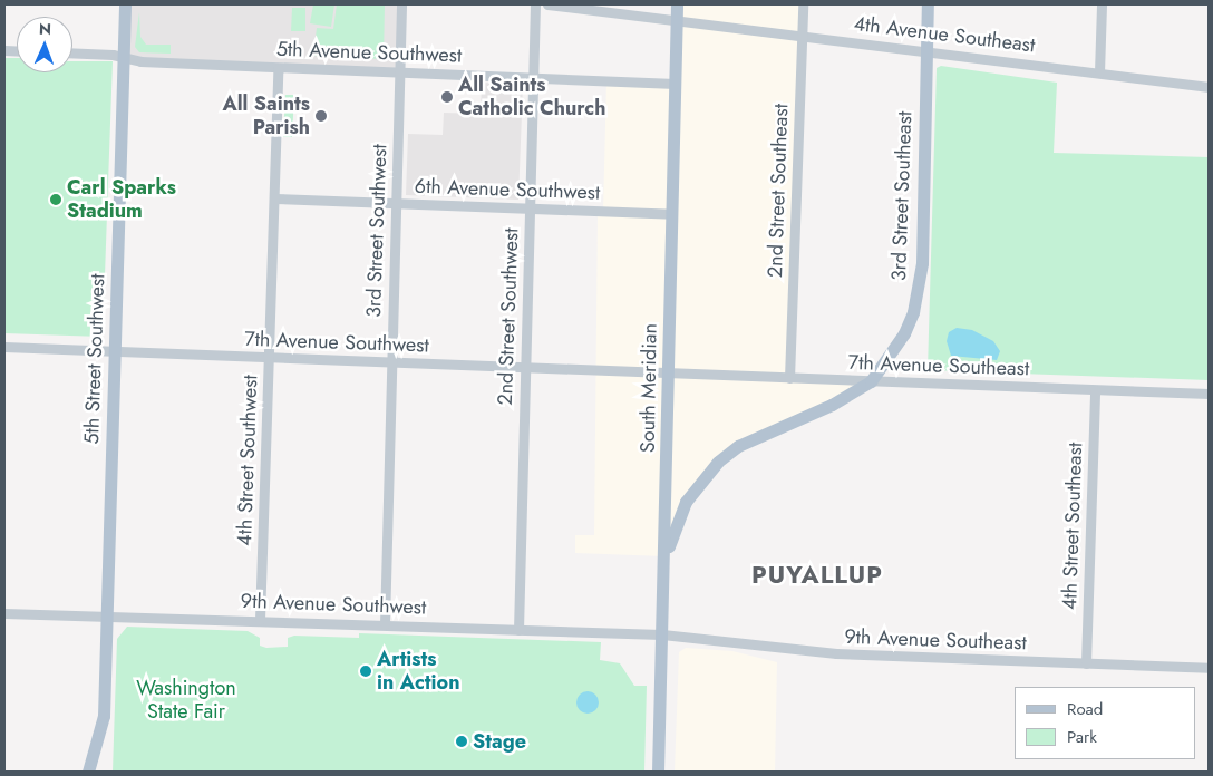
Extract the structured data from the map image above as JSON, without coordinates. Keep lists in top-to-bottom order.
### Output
{
  "streets": {
    "main road": ["3rd Street Southeast", "5th Street Southwest", "South Meridian"],
    "street": [
      "4th Avenue Southeast",
      "5th Avenue Southwest",
      "6th Avenue Southwest",
      "2nd Street Southeast",
      "3rd Street Southwest",
      "2nd Street Southwest",
      "7th Avenue Southwest",
      "7th Avenue Southeast",
      "4th Street Southwest",
      "4th Street Southeast",
      "9th Avenue Southwest",
      "9th Avenue Southeast"
    ]
  },
  "crossings": [
    ["4th Avenue Southeast", "2nd Street Southeast"],
    ["4th Avenue Southeast", "3rd Street Southeast"],
    ["4th Avenue Southeast", "South Meridian"],
    ["5th Avenue Southwest", "3rd Street Southwest"],
    ["5th Avenue Southwest", "2nd Street Southwest"],
    ["5th Avenue Southwest", "5th Street Southwest"],
    ["5th Avenue Southwest", "South Meridian"],
    ["5th Avenue Southwest", "4th Street Southwest"],
    ["6th Avenue Southwest", "3rd Street Southwest"],
    ["6th Avenue Southwest", "2nd Street Southwest"],
    ["6th Avenue Southwest", "South Meridian"],
    ["6th Avenue Southwest", "4th Street Southwest"],
    ["2nd Street Southeast", "7th Avenue Southeast"],
    ["3rd Street Southeast", "7th Avenue Southeast"],
    ["3rd Street Southeast", "South Meridian"],
    ["3rd Street Southwest", "7th Avenue Southwest"],
    ["3rd Street Southwest", "9th Avenue Southwest"],
    ["2nd Street Southwest", "7th Avenue Southwest"],
    ["2nd Street Southwest", "9th Avenue Southwest"],
    ["7th Avenue Southwest", "5th Street Southwest"],
    ["7th Avenue Southwest", "7th Avenue Southeast"],
    ["7th Avenue Southwest", "South Meridian"],
    ["7th Avenue Southwest", "4th Street Southwest"],
    ["5th Street Southwest", "9th Avenue Southwest"],
    ["7th Avenue Southeast", "South Meridian"],
    ["7th Avenue Southeast", "4th Street Southeast"],
    ["South Meridian", "9th Avenue Southwest"],
    ["South Meridian", "9th Avenue Southeast"],
    ["4th Street Southwest", "9th Avenue Southwest"],
    ["4th Street Southeast", "9th Avenue Southeast"],
    ["9th Avenue Southwest", "9th Avenue Southeast"]
  ],
  "districts": ["PUYALLUP"],
  "parks": ["Washington State Fair"],
  "places": [
    "All Saints Catholic Church",
    "All Saints Parish",
    "Carl Sparks Stadium",
    "Artists in Action",
    "Stage"
  ],
  "legend": ["Road", "Park"],
  "north": "top"
}
